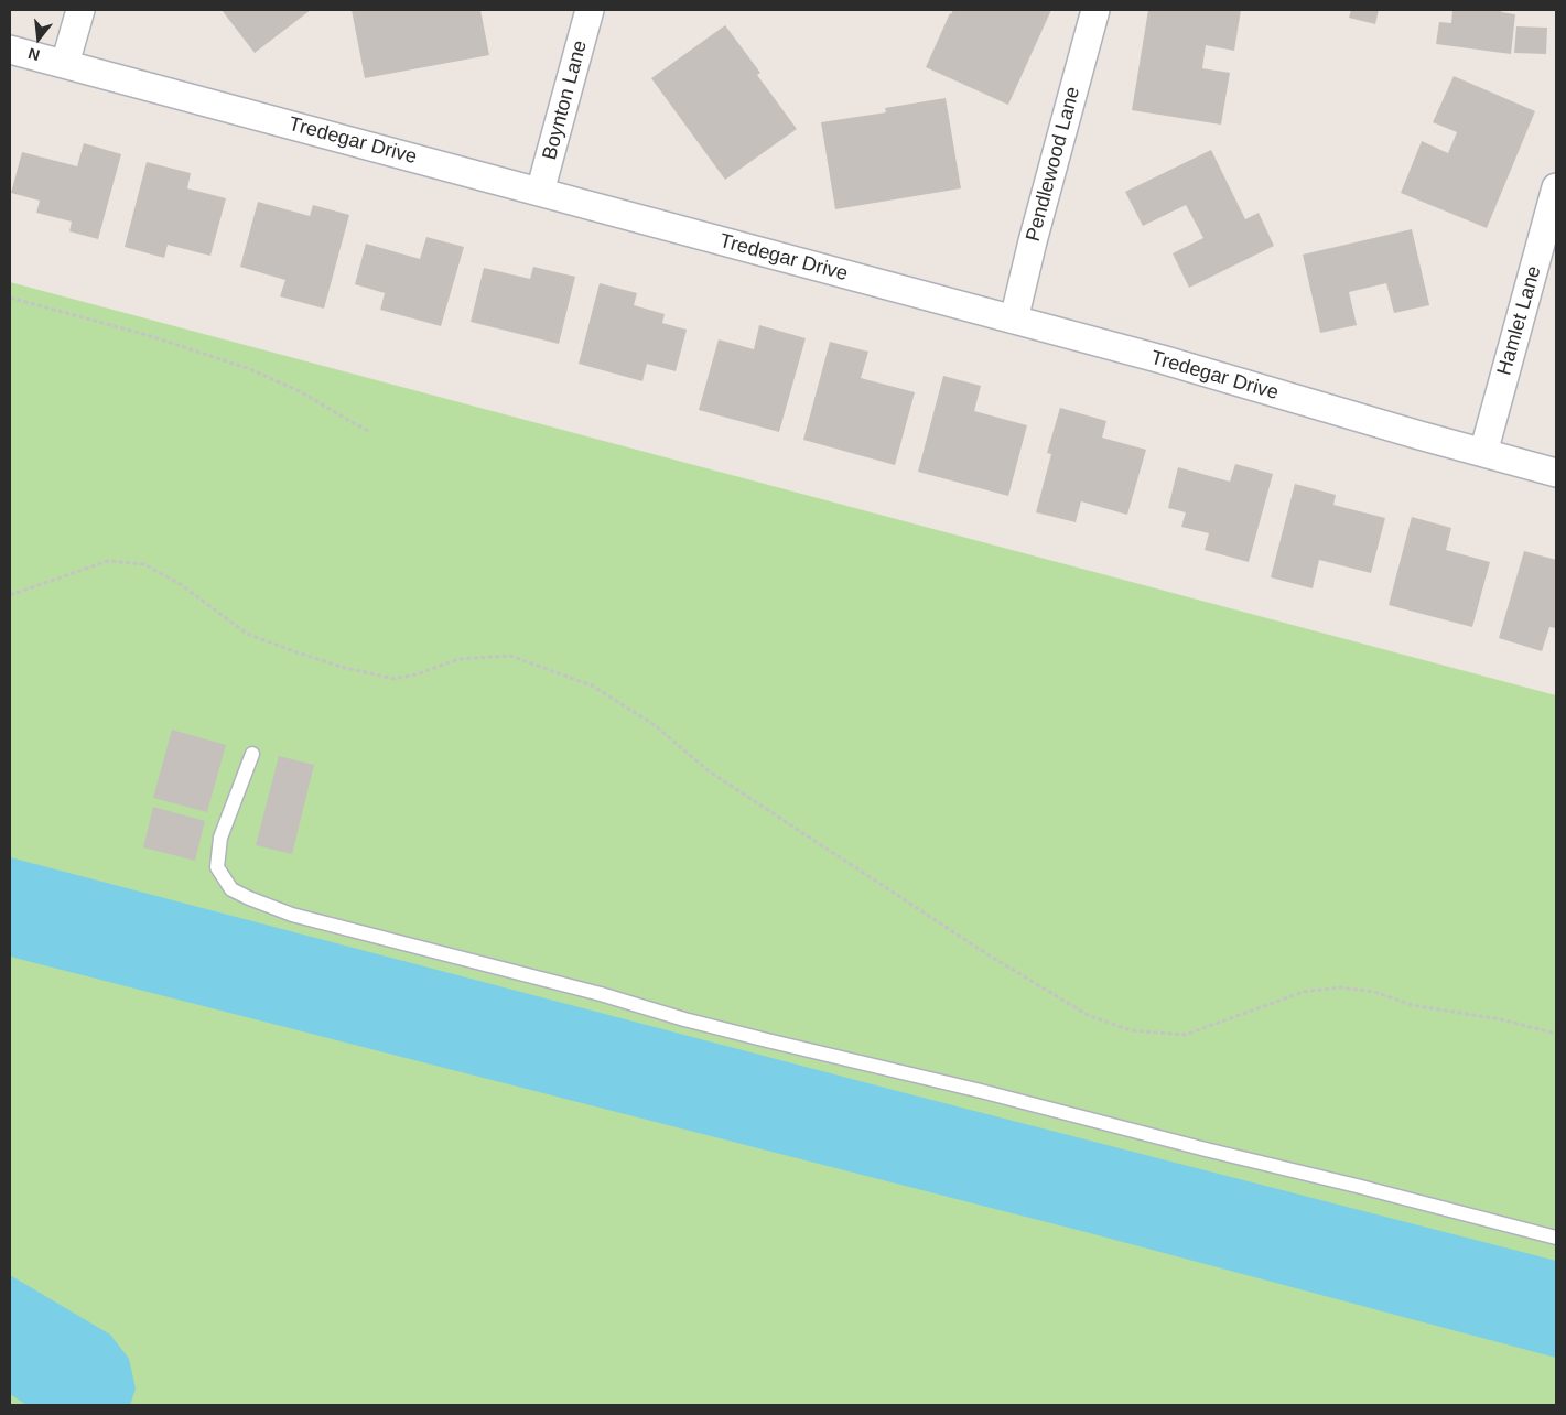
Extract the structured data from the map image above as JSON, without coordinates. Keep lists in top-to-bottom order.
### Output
{
  "streets": {
    "street": [
      "Boynton Lane",
      "Tredegar Drive",
      "Pendlewood Lane",
      "Hamlet Lane"
    ]
  },
  "crossings": [
    ["Boynton Lane", "Tredegar Drive"],
    ["Tredegar Drive", "Pendlewood Lane"],
    ["Tredegar Drive", "Hamlet Lane"]
  ],
  "north": "bottom"
}
